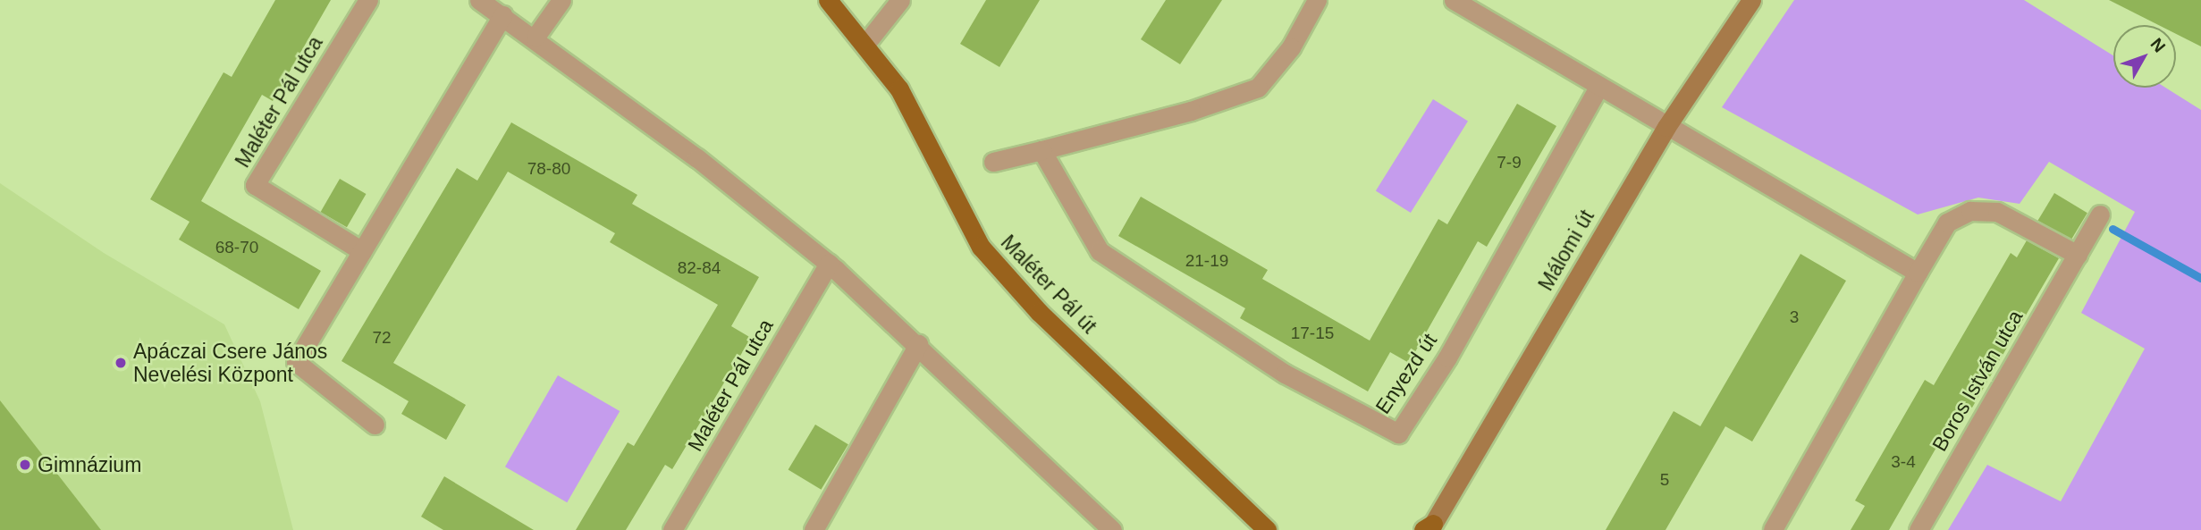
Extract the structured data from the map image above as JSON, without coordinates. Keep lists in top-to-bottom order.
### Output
{
  "streets": {
    "main road": ["Maléter Pál út"],
    "street": [
      "Maléter Pál utca",
      "Málomi út",
      "Enyezd út",
      "Boros István utca"
    ]
  },
  "places": ["Apáczai Csere János Nevelési Központ", "Gimnázium"],
  "house_numbers": [
    "7-9",
    "78-80",
    "68-70",
    "21-19",
    "82-84",
    "3",
    "17-15",
    "72",
    "3-4",
    "5"
  ],
  "north": "top right"
}
